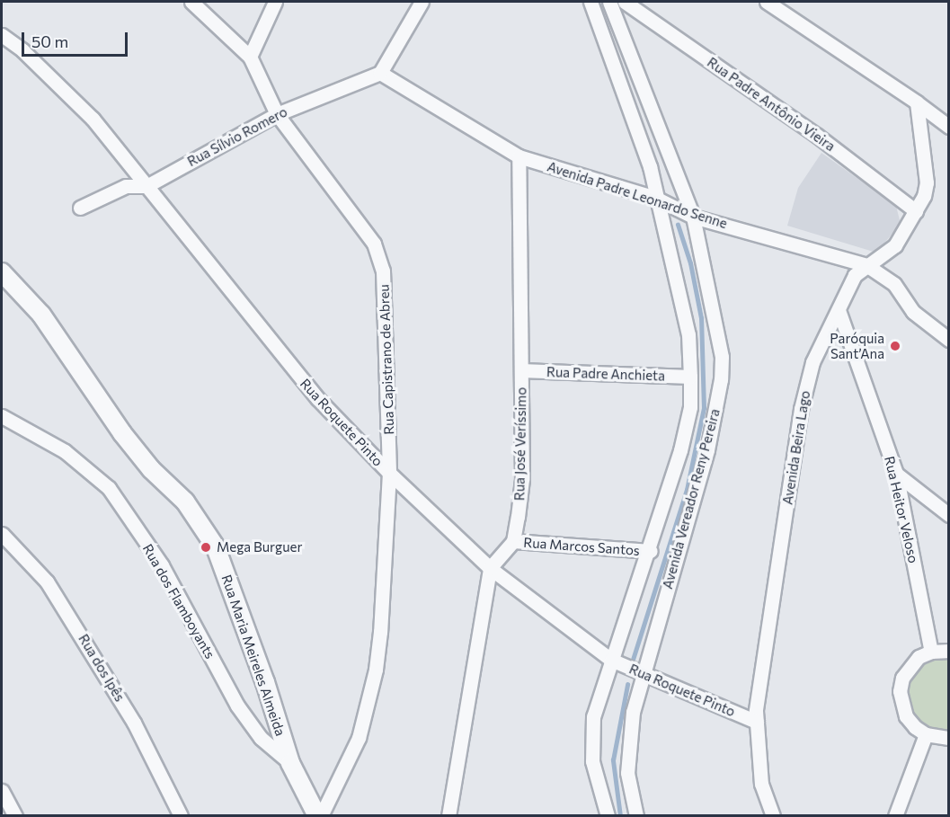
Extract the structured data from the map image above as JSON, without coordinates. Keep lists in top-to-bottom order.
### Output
{
  "streets": {
    "street": [
      "Rua Padre Antônio Vieira",
      "Rua Sílvio Romero",
      "Avenida Padre Leonardo Senne",
      "Rua Capistrano de Abreu",
      "Rua Padre Anchieta",
      "Rua Roquete Pinto",
      "Rua José Veríssimo",
      "Avenida Beira Lago",
      "Avenida Vereador Reny Pereira",
      "Rua Heitor Veloso",
      "Rua Marcos Santos",
      "Rua dos Flamboyants",
      "Rua Maria Meireles Almeida",
      "Rua dos Ipês"
    ]
  },
  "crossings": [
    ["Rua Padre Antônio Vieira", "Avenida Beira Lago"],
    ["Rua Sílvio Romero", "Avenida Padre Leonardo Senne"],
    ["Rua Sílvio Romero", "Rua Capistrano de Abreu"],
    ["Rua Sílvio Romero", "Rua Roquete Pinto"],
    ["Avenida Padre Leonardo Senne", "Rua José Veríssimo"],
    ["Avenida Padre Leonardo Senne", "Avenida Beira Lago"],
    ["Avenida Padre Leonardo Senne", "Avenida Vereador Reny Pereira"],
    ["Rua Capistrano de Abreu", "Rua Roquete Pinto"],
    ["Rua Capistrano de Abreu", "Rua Maria Meireles Almeida"],
    ["Rua Padre Anchieta", "Rua José Veríssimo"],
    ["Rua Padre Anchieta", "Avenida Vereador Reny Pereira"],
    ["Rua Roquete Pinto", "Avenida Beira Lago"],
    ["Rua Roquete Pinto", "Avenida Vereador Reny Pereira"],
    ["Rua José Veríssimo", "Rua Marcos Santos"],
    ["Avenida Beira Lago", "Rua Heitor Veloso"],
    ["Avenida Vereador Reny Pereira", "Rua Marcos Santos"],
    ["Rua dos Flamboyants", "Rua Maria Meireles Almeida"]
  ],
  "places": ["Paróquia Sant’Ana", "Mega Burguer"],
  "scale_bar": "50 m"
}
